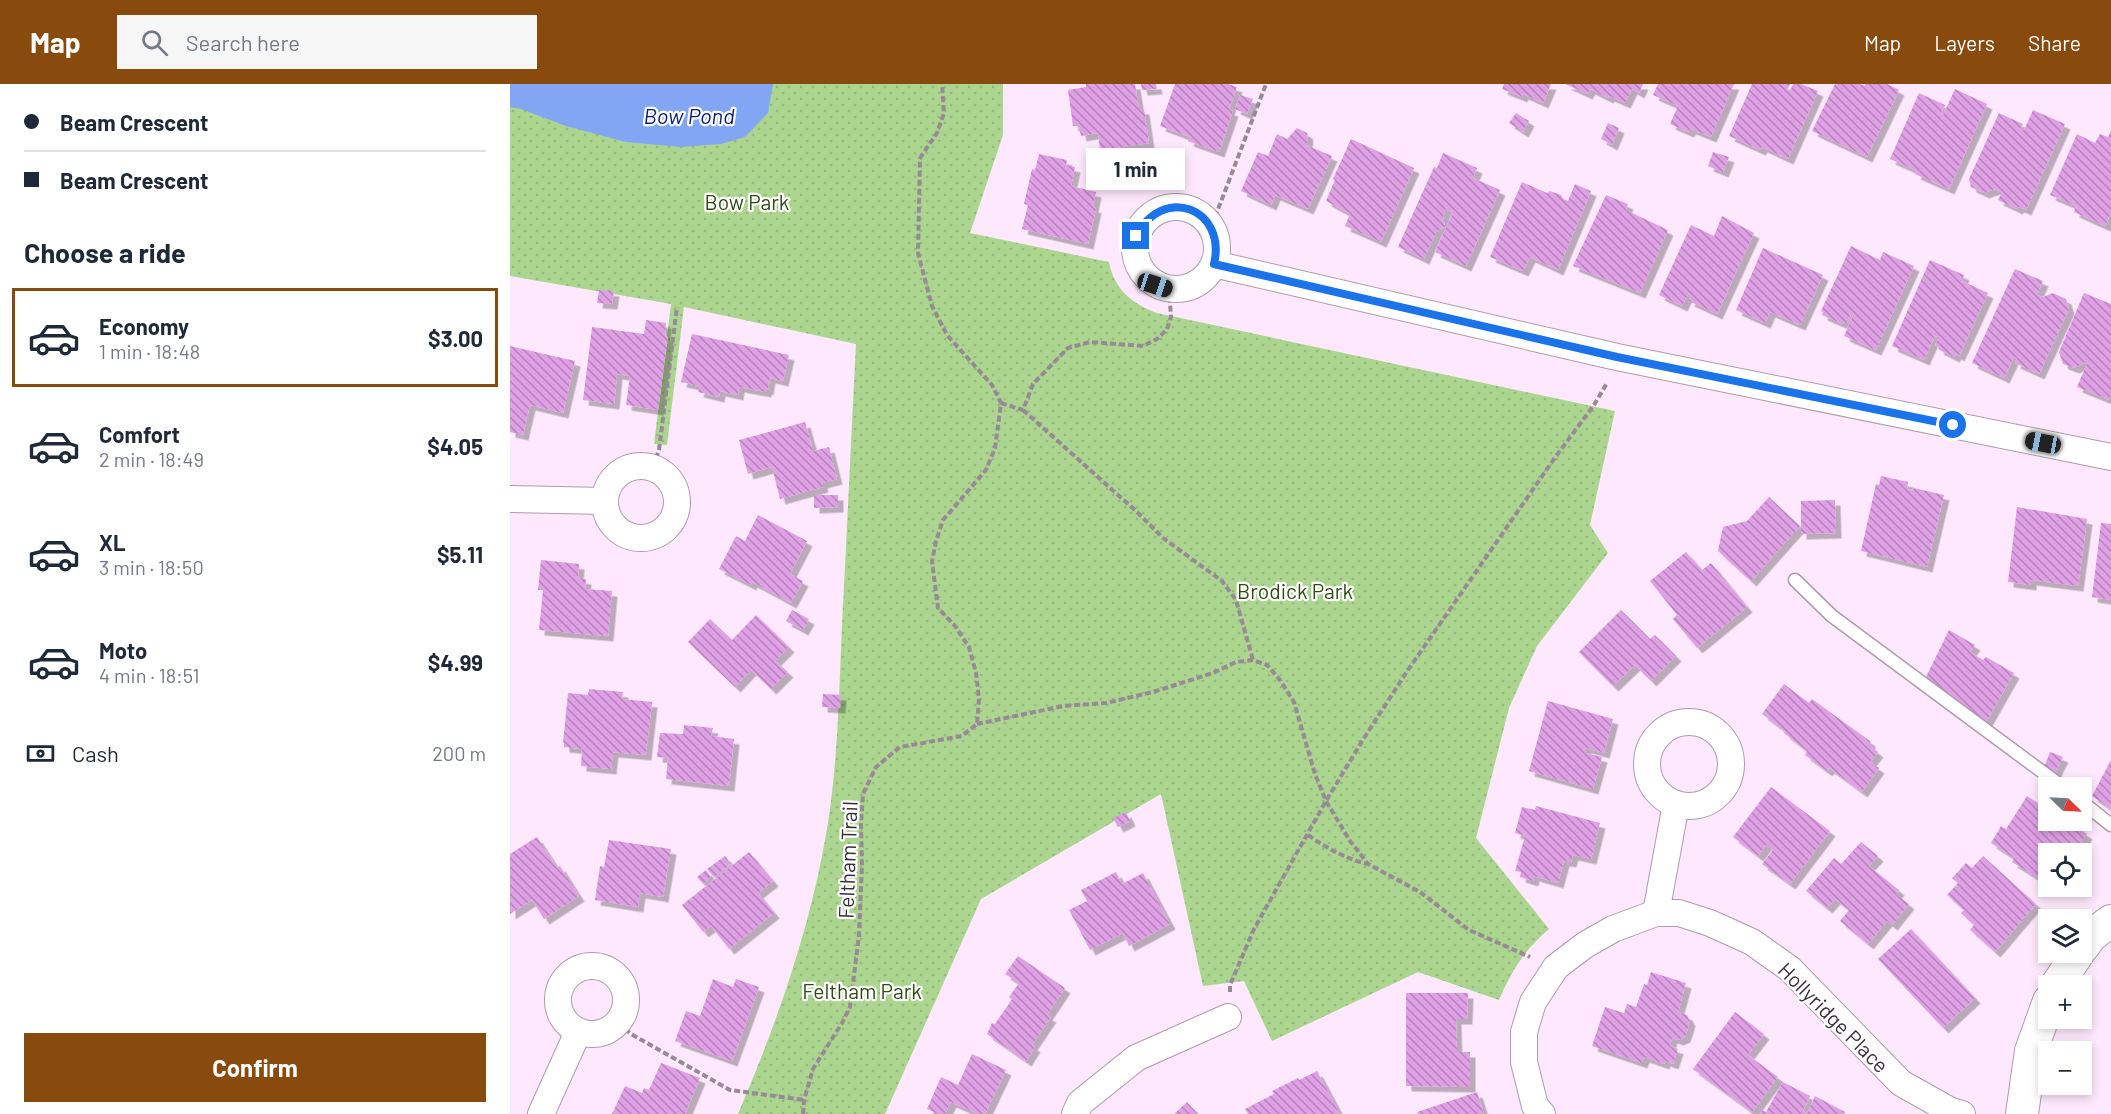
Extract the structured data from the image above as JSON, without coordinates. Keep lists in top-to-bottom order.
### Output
{
  "streets": {
    "street": ["Hollyridge Place"],
    "path": ["Feltham Trail"]
  },
  "water": ["Bow Pond"],
  "parks": ["Bow Park", "Brodick Park", "Feltham Park"],
  "north": "bottom right",
  "page": {
    "header": "Map",
    "search": "Search here",
    "nav": ["Map", "Layers", "Share"],
    "banner": ["Beam Crescent", "Beam Crescent"],
    "bubble": "1 min",
    "heading": "Choose a ride",
    "list": [
      {
        "name": "Economy",
        "note": "1 min · 18:48",
        "value": "$3.00"
      },
      {
        "name": "Comfort",
        "note": "2 min · 18:49",
        "value": "$4.05"
      },
      {
        "name": "XL",
        "note": "3 min · 18:50",
        "value": "$5.11"
      },
      {
        "name": "Moto",
        "note": "4 min · 18:51",
        "value": "$4.99"
      }
    ],
    "pay": ["Cash", "200 m"],
    "map_buttons": ["+", "−"],
    "buttons": "Confirm"
  }
}
